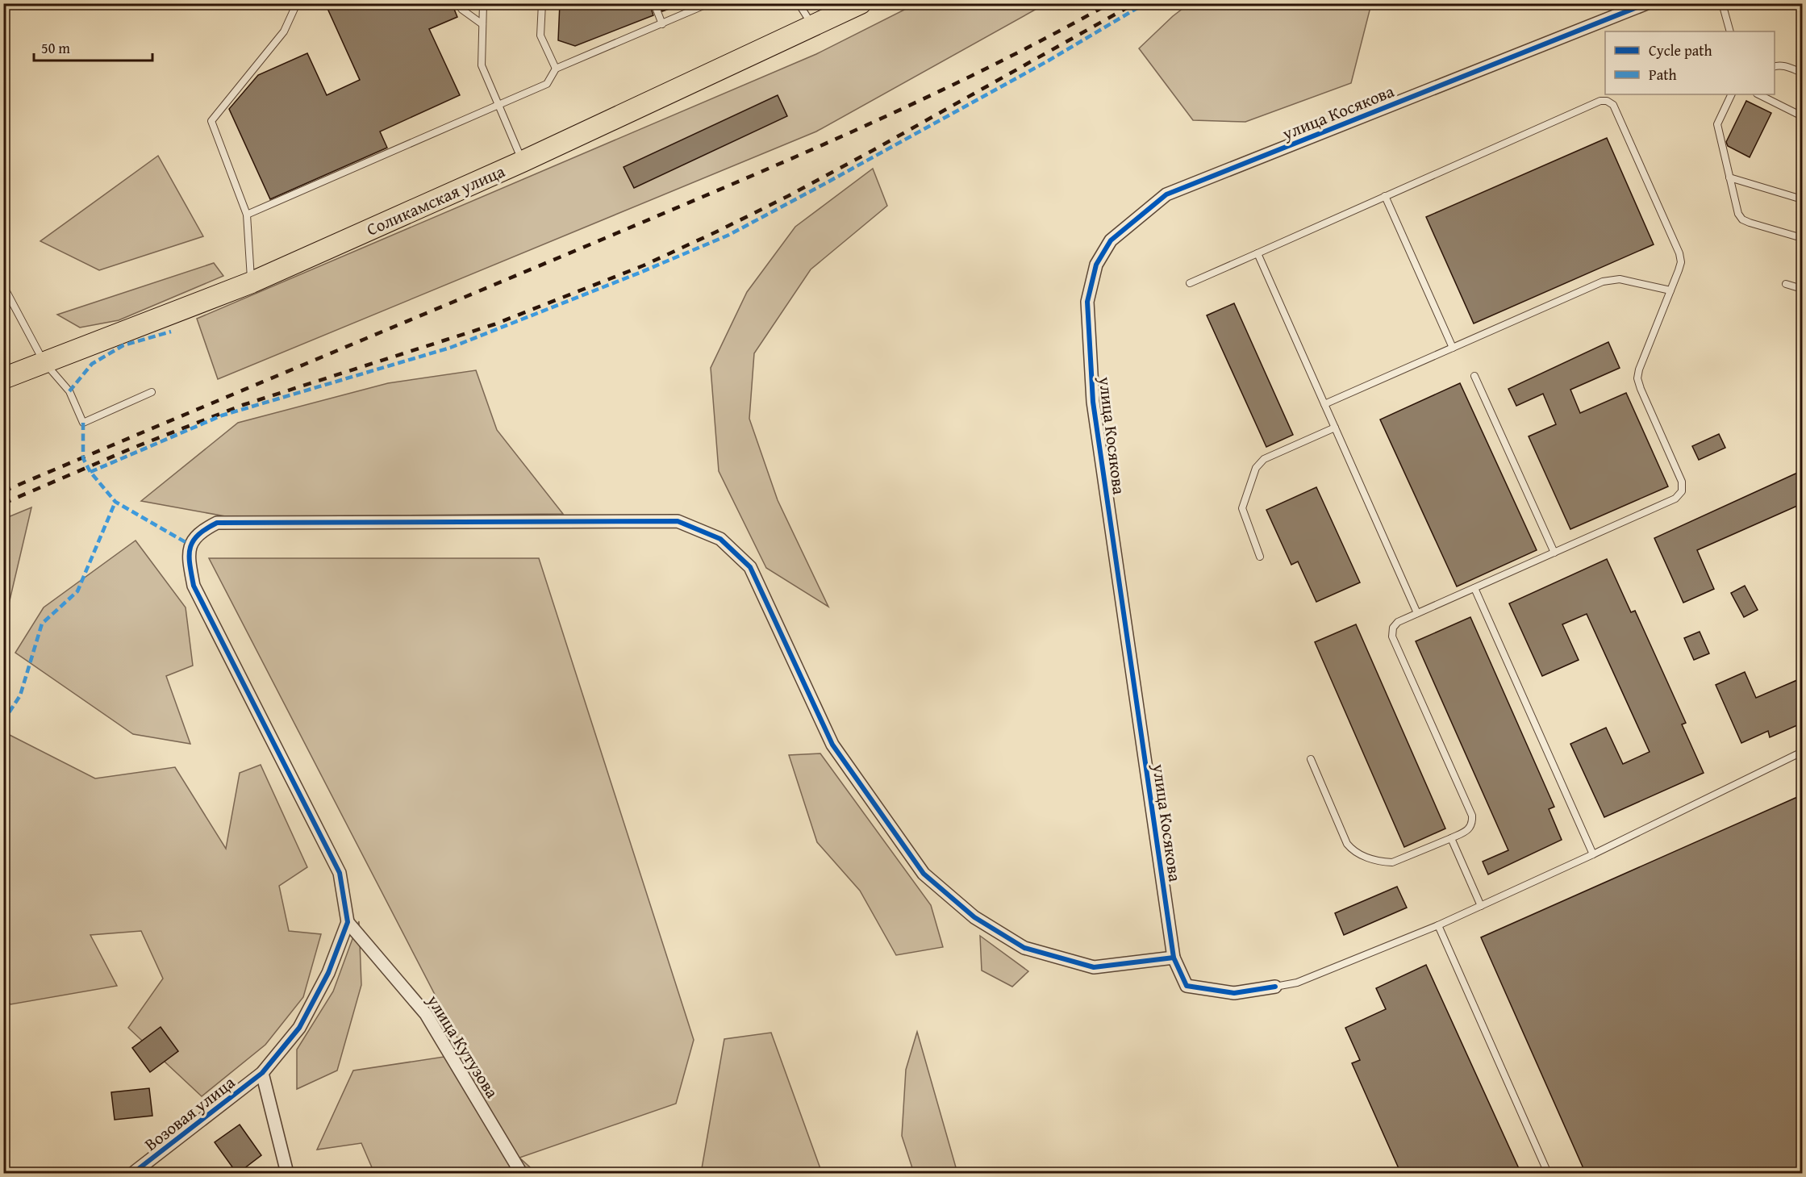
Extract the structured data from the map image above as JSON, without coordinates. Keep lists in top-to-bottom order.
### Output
{
  "streets": {
    "main road": ["Соликамская улица"],
    "street": ["улица Косякова", "улица Кутузова", "Возовая улица"]
  },
  "crossings": [
    ["улица Кутузова", "Возовая улица"]
  ],
  "legend": ["Cycle path", "Path"],
  "scale_bar": "50 m"
}
